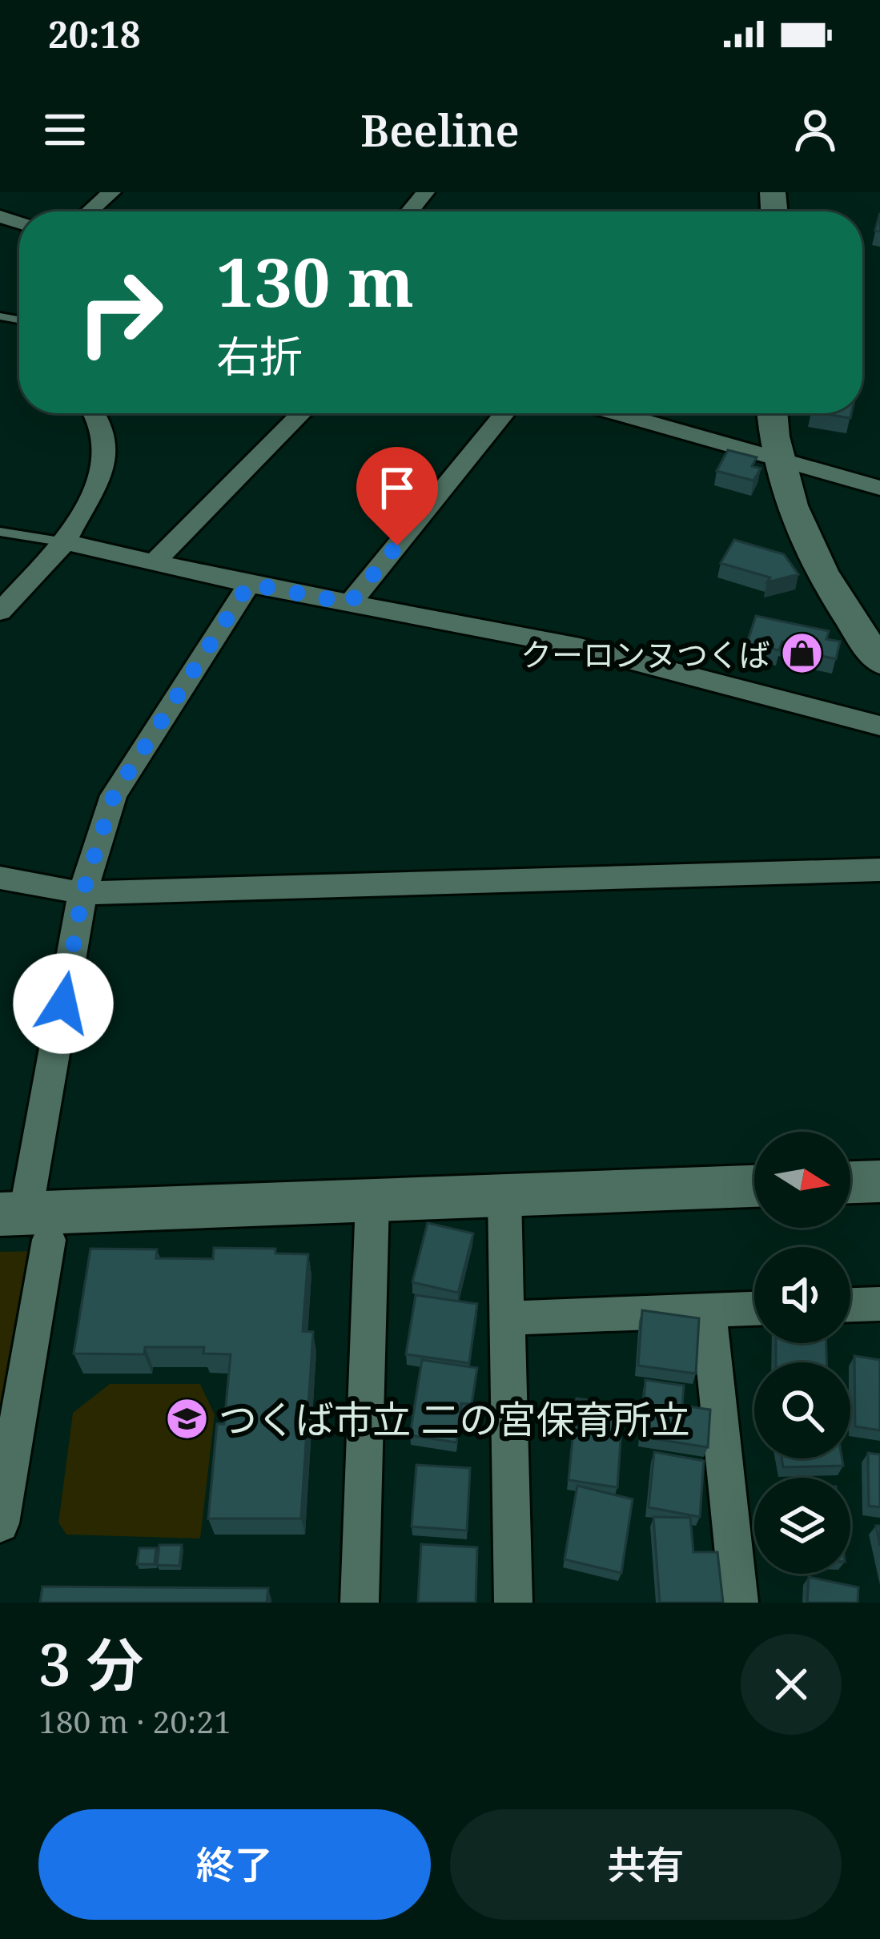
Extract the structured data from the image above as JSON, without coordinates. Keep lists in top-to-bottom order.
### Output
{
  "places": {
    "shop": ["クーロンヌつくば"],
    "school or university": ["つくば市立 二の宮保育所立"]
  },
  "north": "right",
  "page": {
    "status": "20:18",
    "header": "Beeline",
    "turn": ["130 m", "右折"],
    "heading": ["3 分", "180 m · 20:21"],
    "buttons": ["終了", "共有"]
  }
}
